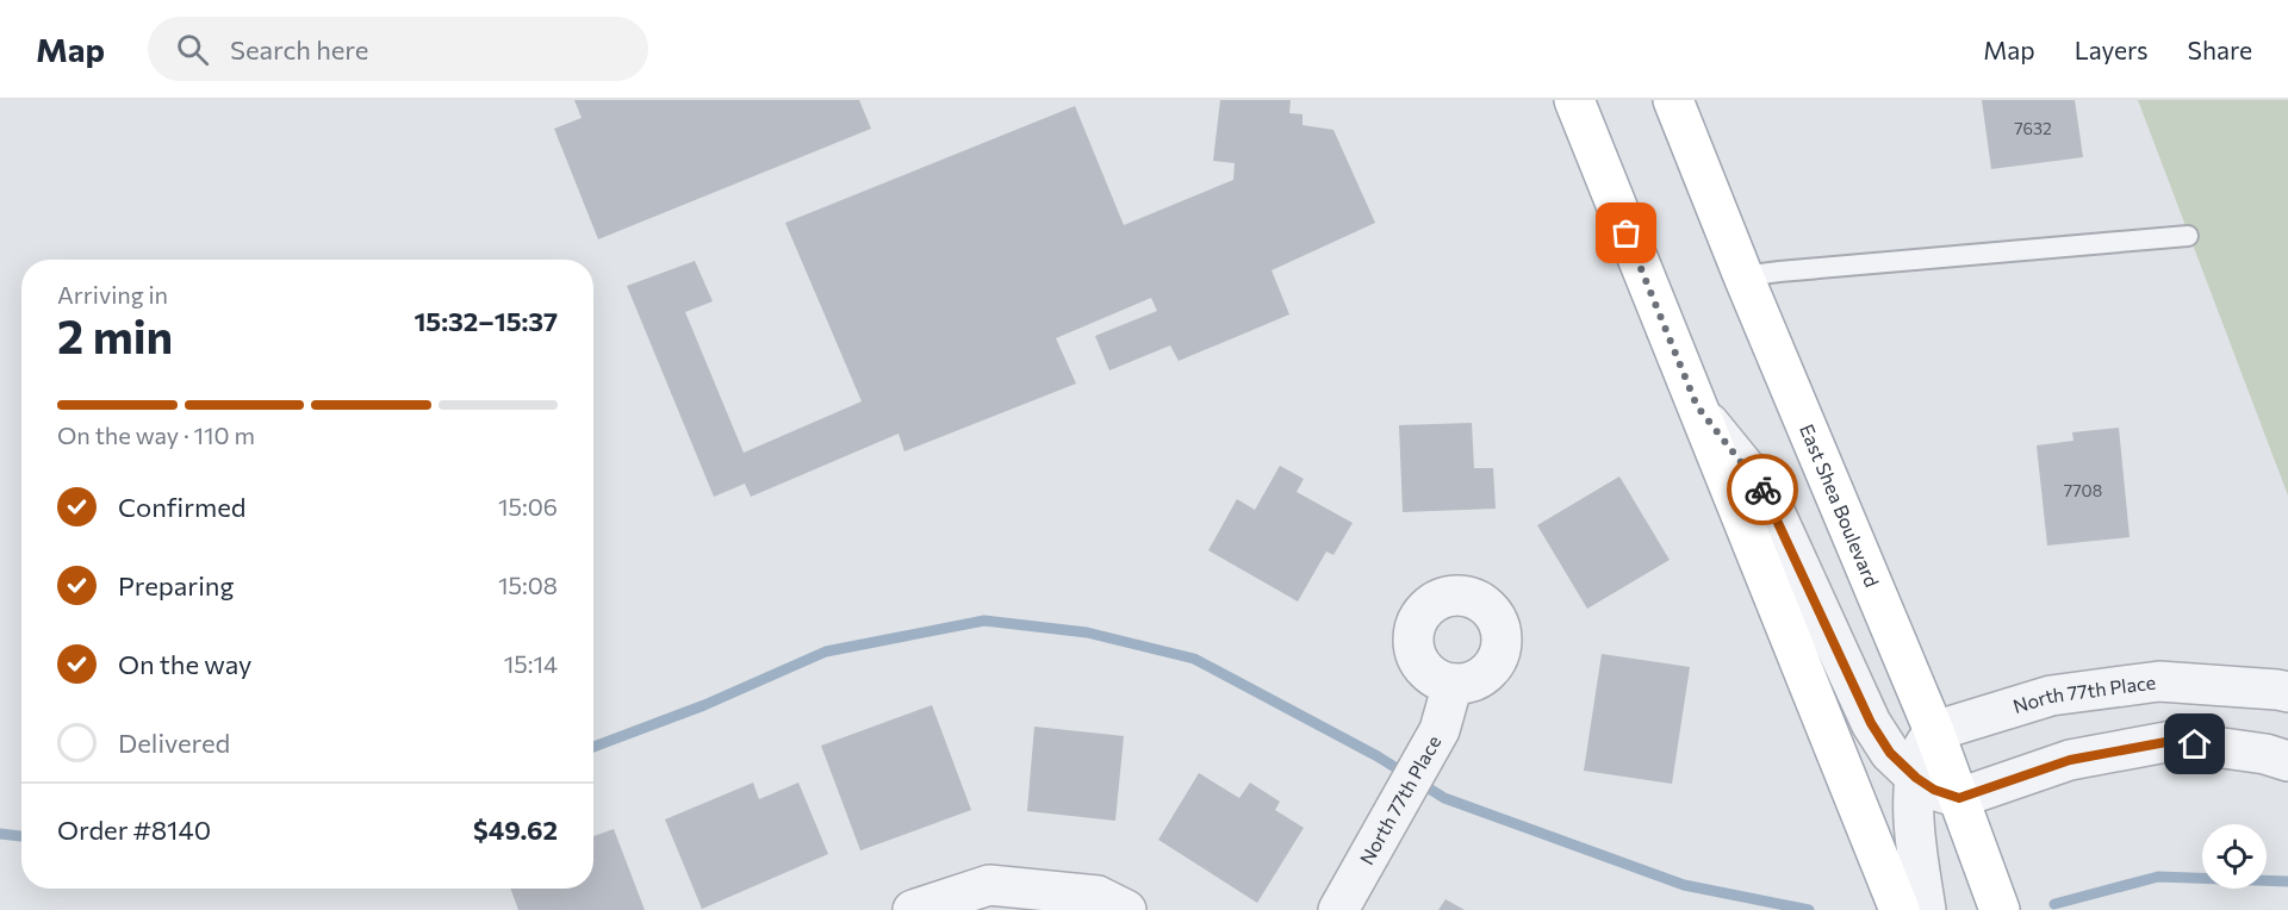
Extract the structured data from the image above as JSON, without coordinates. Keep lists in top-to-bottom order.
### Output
{
  "streets": {
    "main road": ["East Shea Boulevard"],
    "street": ["North 77th Place"]
  },
  "crossings": [
    ["East Shea Boulevard", "North 77th Place"]
  ],
  "house_numbers": ["7632", "7708"],
  "page": {
    "header": "Map",
    "search": "Search here",
    "nav": ["Map", "Layers", "Share"],
    "heading": ["2 min", "Arriving in", "15:32–15:37"],
    "panel": ["Order #8140", "$49.62"],
    "bar": "On the way · 110 m",
    "list": [
      ["Confirmed", "15:06"],
      ["Preparing", "15:08"],
      ["On the way", "15:14"],
      "Delivered"
    ]
  }
}
